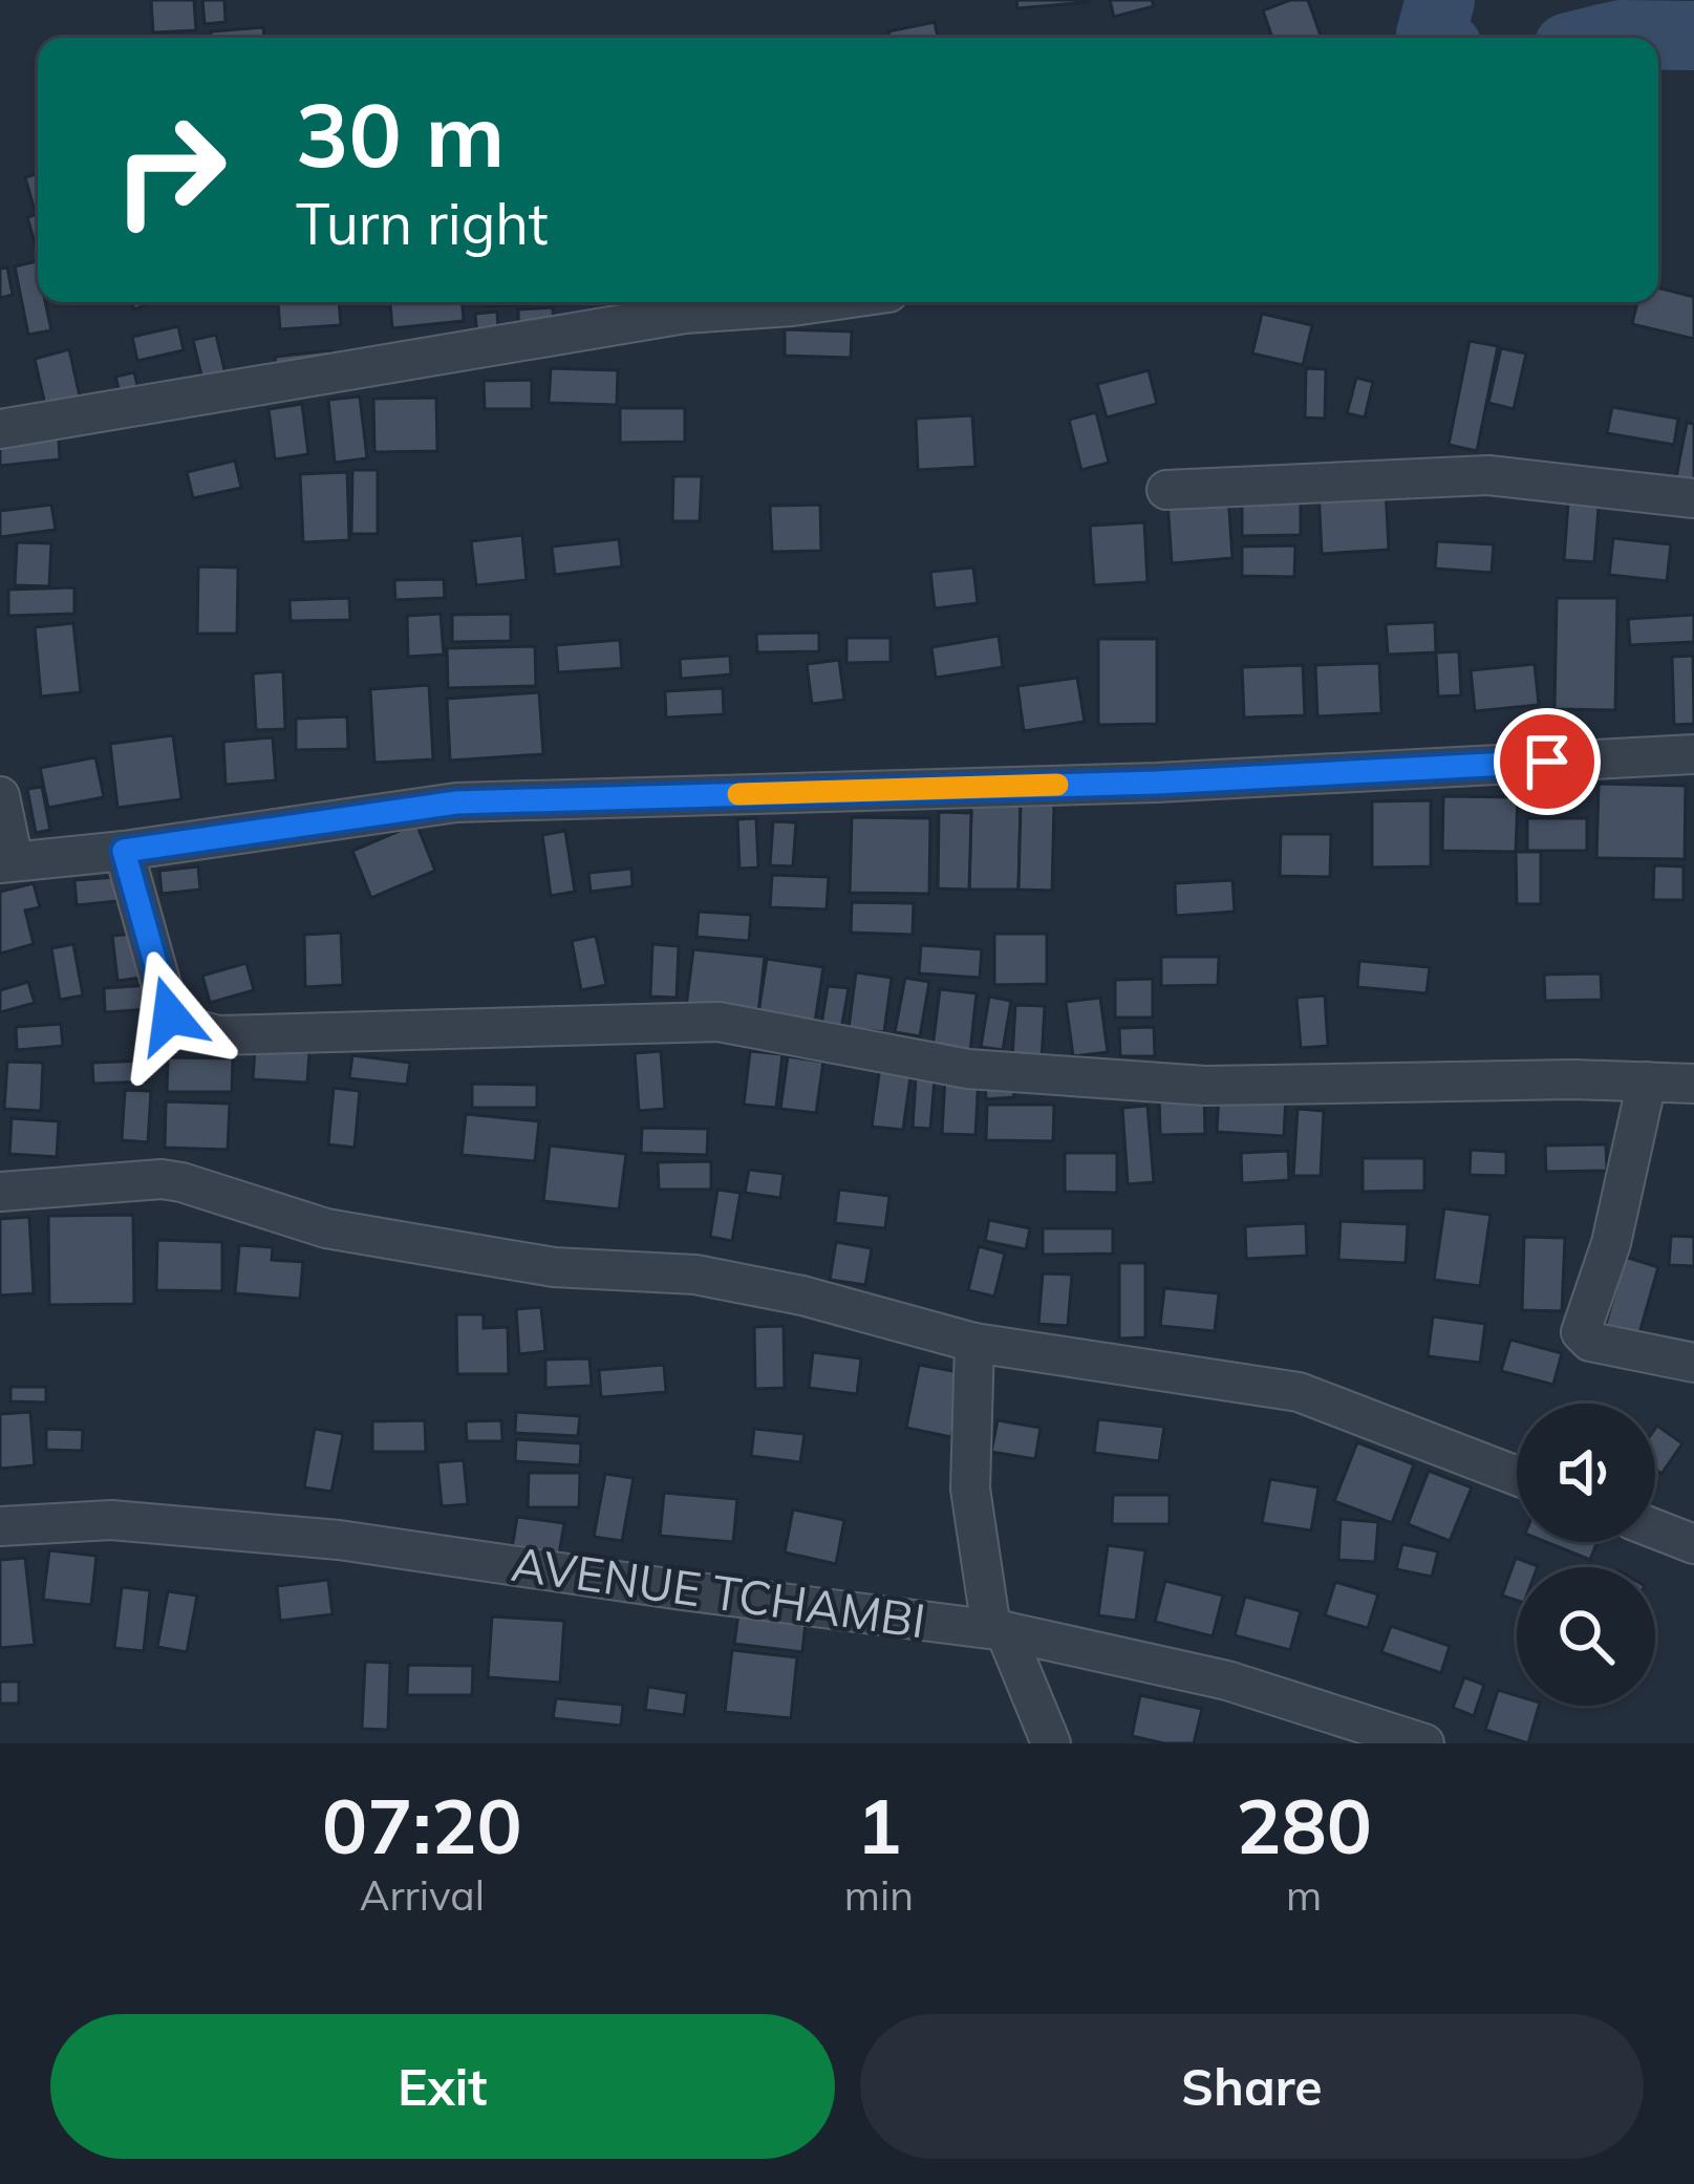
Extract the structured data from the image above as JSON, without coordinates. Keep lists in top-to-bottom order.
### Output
{
  "streets": {
    "street": ["AVENUE TCHAMBI"]
  },
  "page": {
    "turn": ["30 m", "Turn right"],
    "eta": [
      "07:20",
      "Arrival",
      "1",
      "min",
      "280",
      "m"
    ],
    "buttons": ["Exit", "Share"]
  }
}
